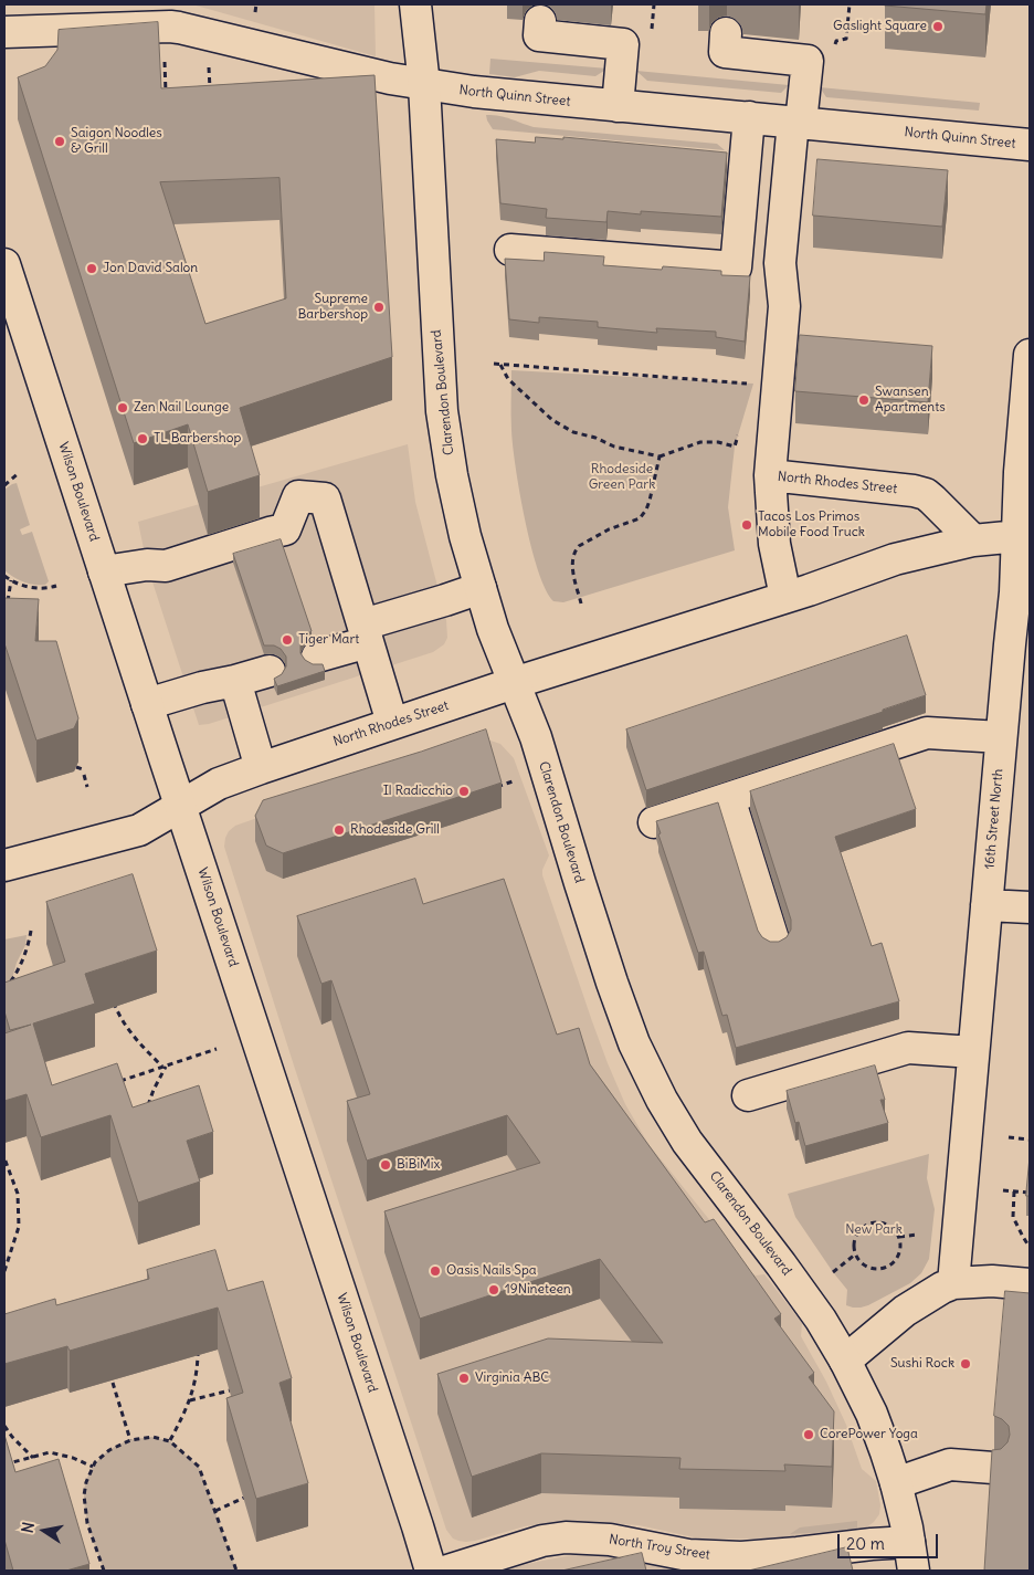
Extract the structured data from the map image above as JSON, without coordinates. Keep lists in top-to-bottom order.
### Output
{
  "streets": {
    "street": [
      "North Quinn Street",
      "Clarendon Boulevard",
      "North Rhodes Street",
      "Wilson Boulevard",
      "16th Street North",
      "North Troy Street"
    ]
  },
  "crossings": [
    ["North Quinn Street", "Clarendon Boulevard"],
    ["Clarendon Boulevard", "North Rhodes Street"],
    ["Clarendon Boulevard", "North Troy Street"],
    ["North Rhodes Street", "Wilson Boulevard"],
    ["North Rhodes Street", "16th Street North"]
  ],
  "parks": ["Rhodeside Green Park", "New Park"],
  "places": [
    "Gaslight Square",
    "Saigon Noodles & Grill",
    "Jon David Salon",
    "Supreme Barbershop",
    "Swansen Apartments",
    "Zen Nail Lounge",
    "TL Barbershop",
    "Tacos Los Primos Mobile Food Truck",
    "Tiger Mart",
    "Il Radicchio",
    "Rhodeside Grill",
    "BiBiMix",
    "Oasis Nails Spa",
    "19Nineteen",
    "Sushi Rock",
    "Virginia ABC",
    "CorePower Yoga"
  ],
  "scale_bar": "20 m",
  "north": "left"
}
